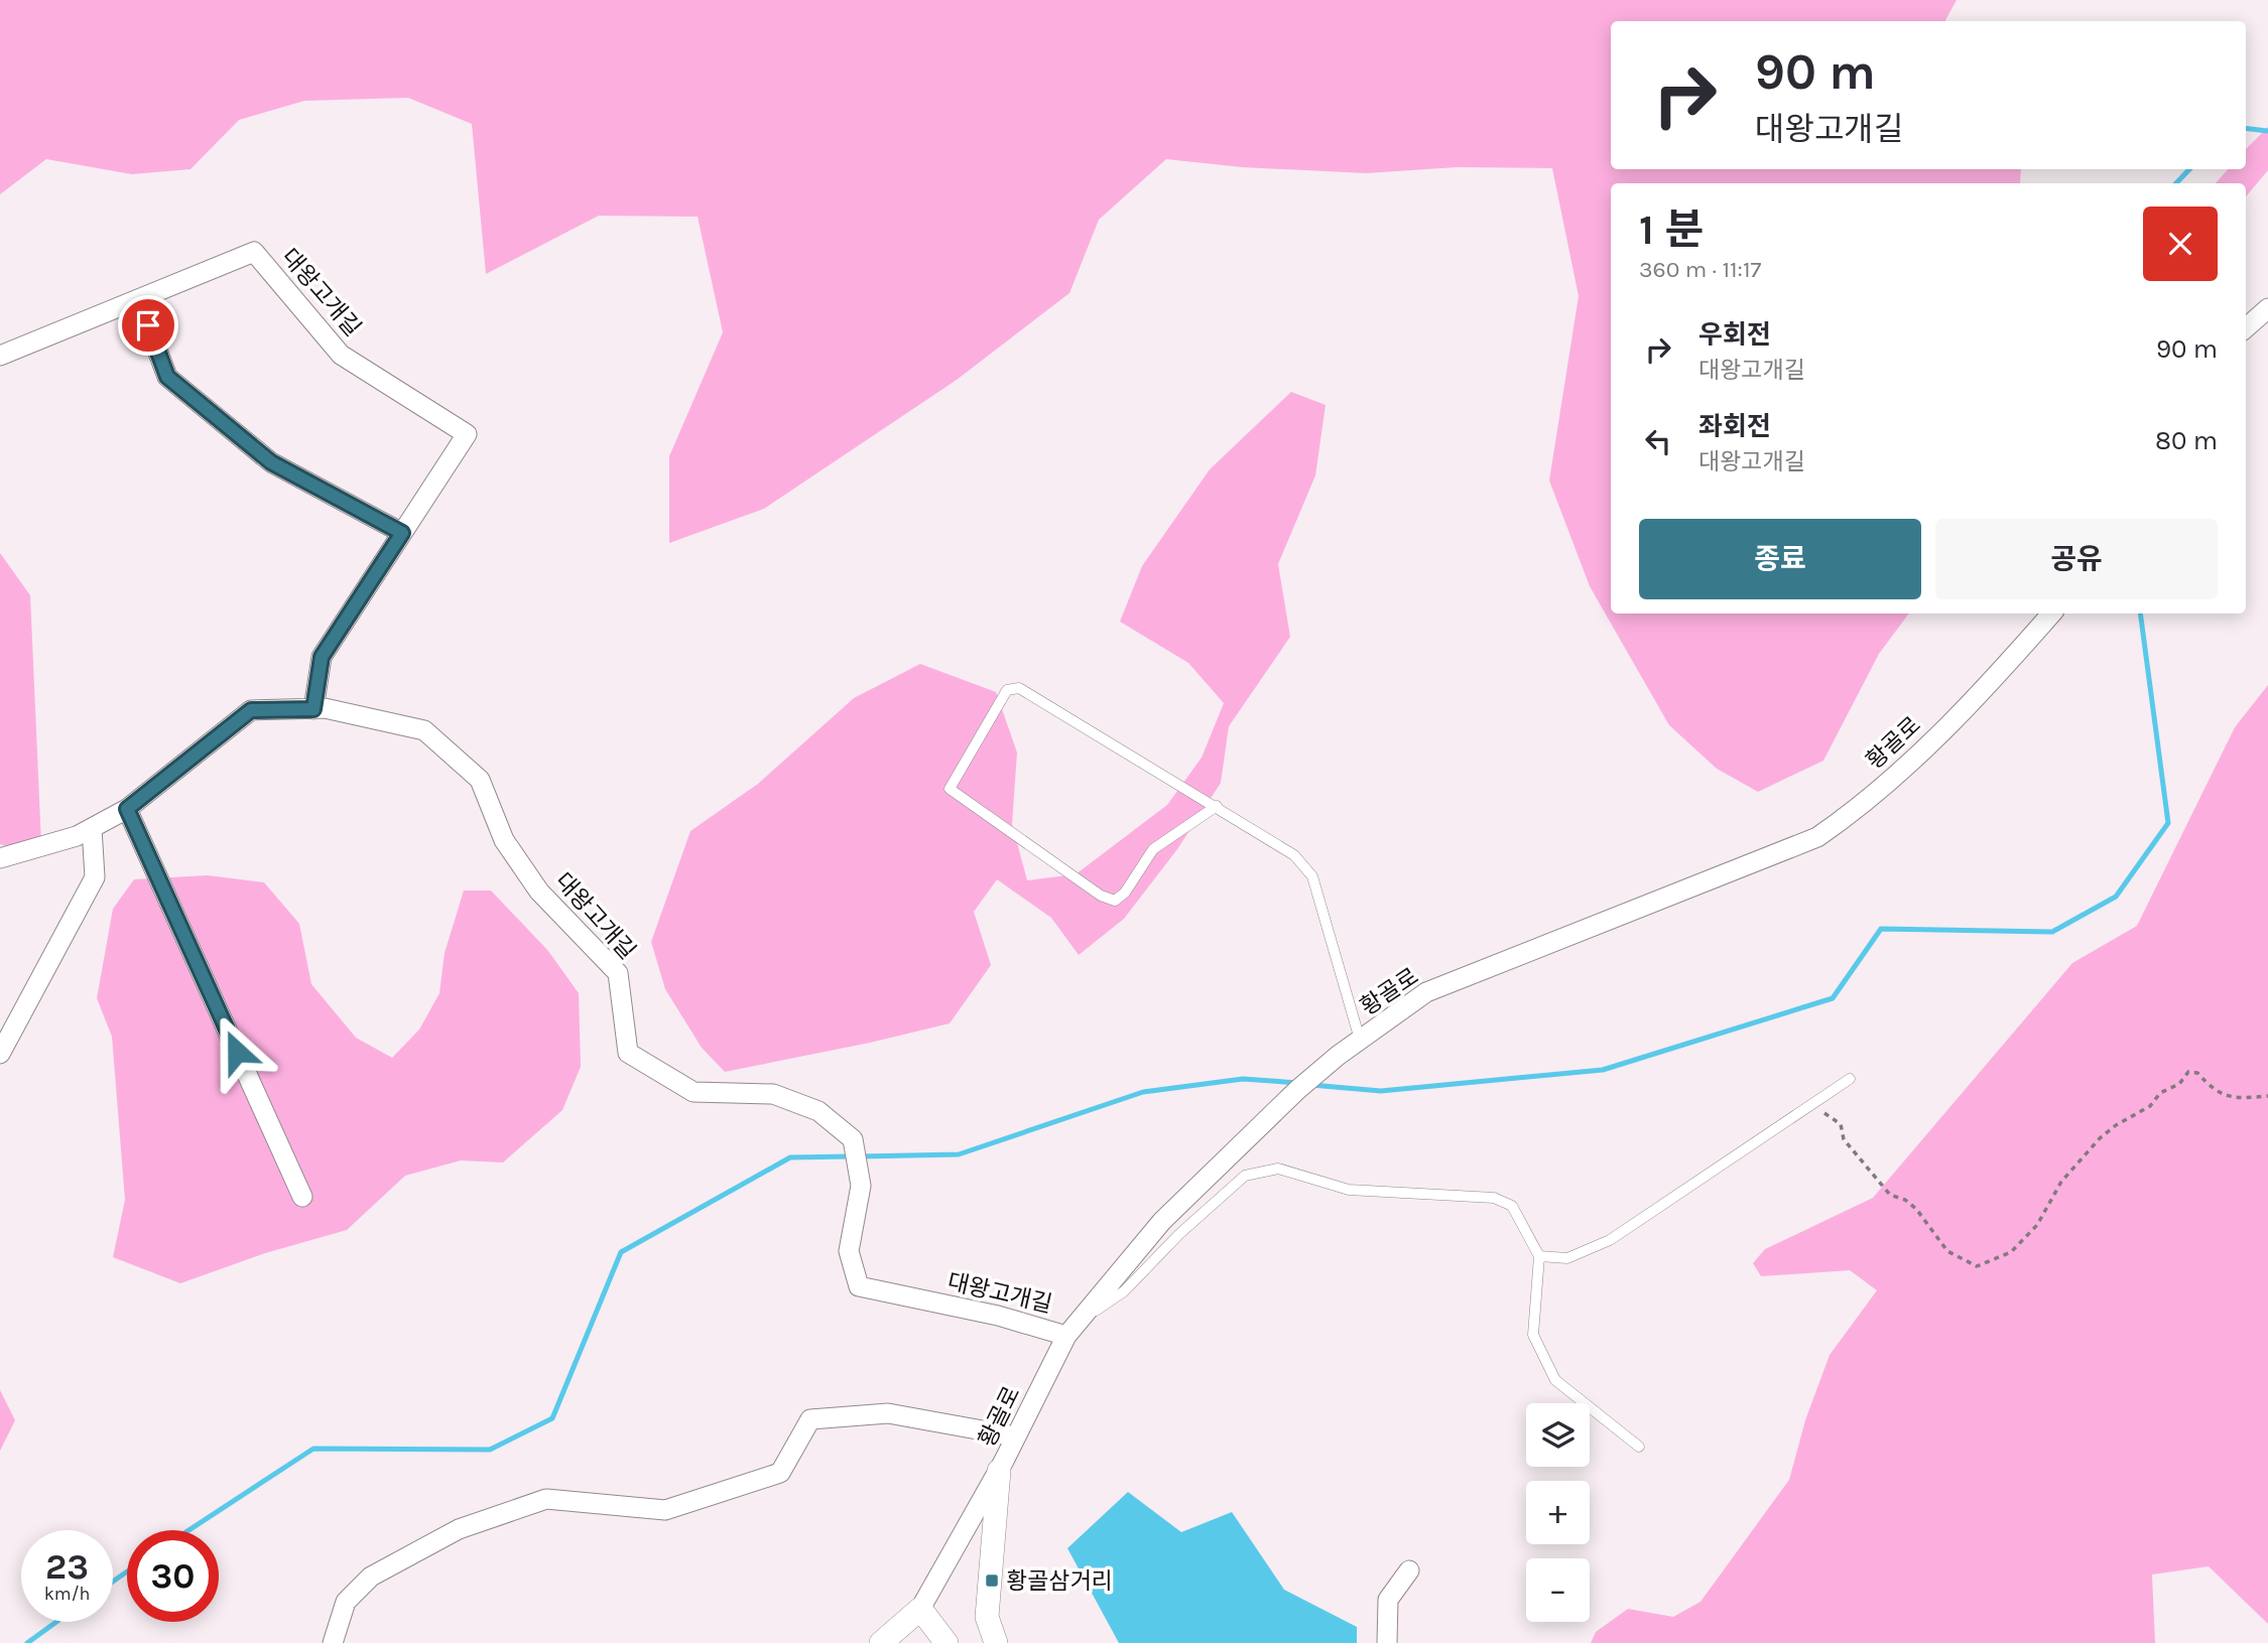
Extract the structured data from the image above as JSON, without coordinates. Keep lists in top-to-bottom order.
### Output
{
  "streets": {
    "street": ["대왕고개길", "황골로"]
  },
  "crossings": [
    ["대왕고개길", "황골로"]
  ],
  "places": {
    "transit": ["황골삼거리"]
  },
  "page": {
    "turn": ["90 m", "대왕고개길"],
    "heading": ["1 분", "360 m · 11:17"],
    "list": [
      {
        "name": "우회전",
        "note": "대왕고개길",
        "value": "90 m"
      },
      {
        "name": "좌회전",
        "note": "대왕고개길",
        "value": "80 m"
      }
    ],
    "buttons": ["종료", "공유"],
    "map_buttons": ["+", "−"],
    "speed": "23 km/h",
    "limit": "30"
  }
}
